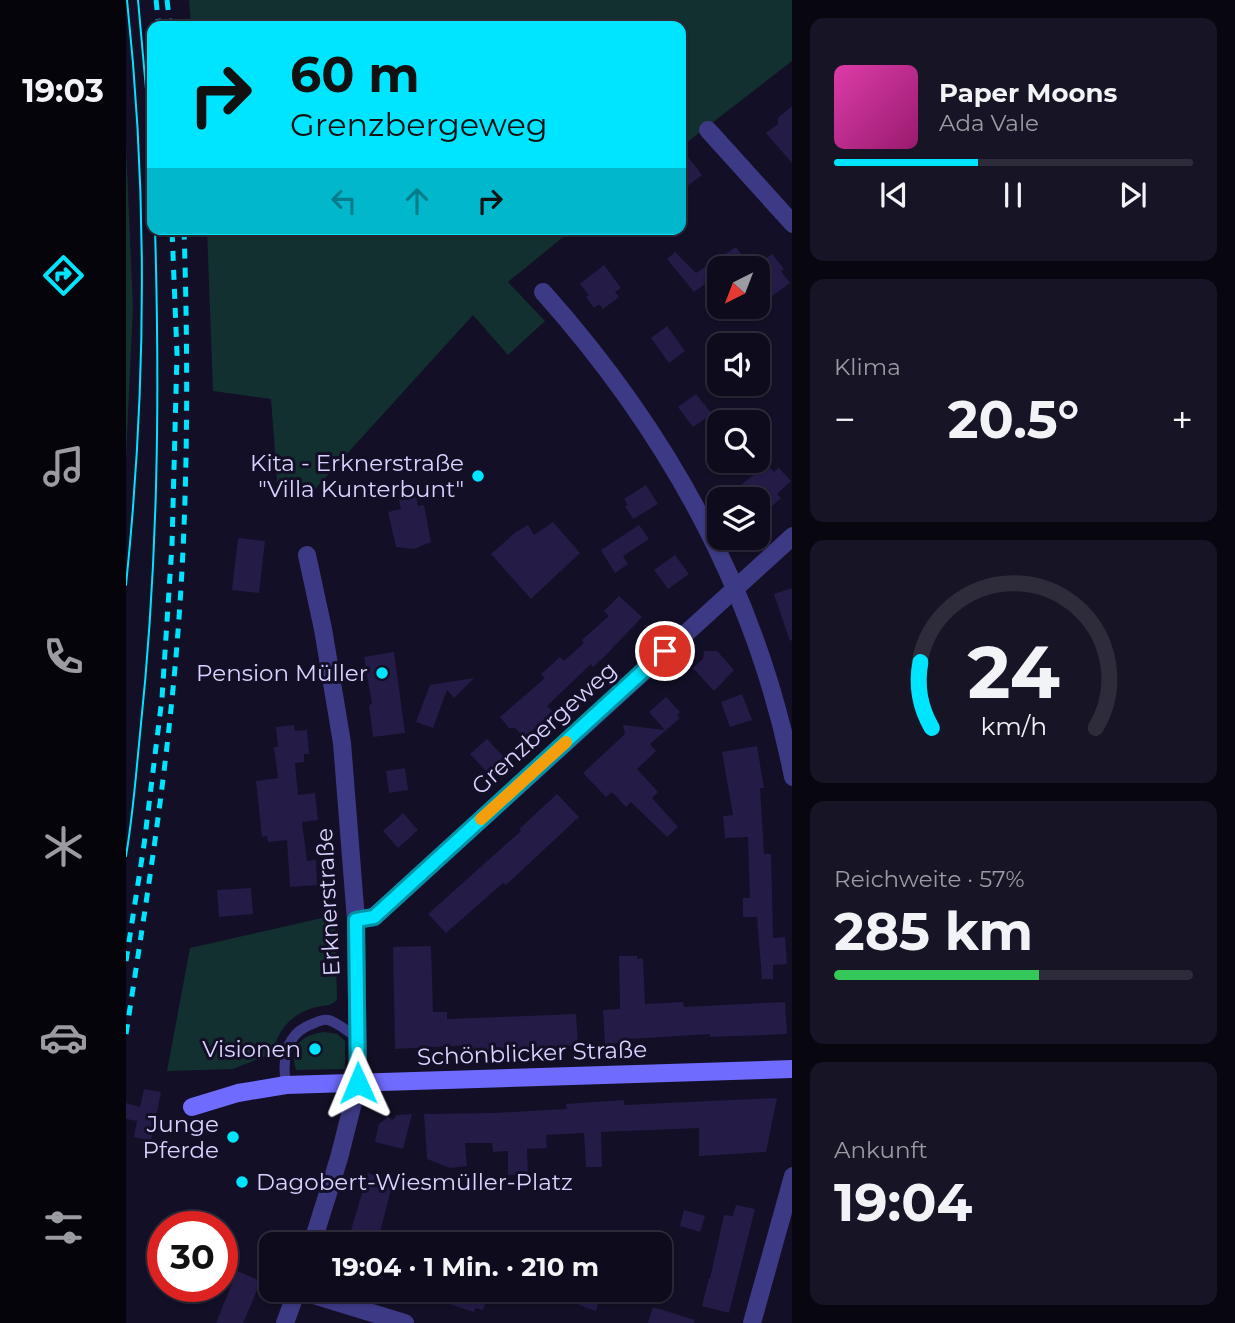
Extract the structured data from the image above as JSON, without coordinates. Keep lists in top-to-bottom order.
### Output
{
  "streets": {
    "street": ["Grenzbergeweg", "Erknerstraße", "Schönblicker Straße"]
  },
  "crossings": [
    ["Grenzbergeweg", "Erknerstraße"],
    ["Erknerstraße", "Schönblicker Straße"]
  ],
  "places": [
    "Kita - Erknerstraße \"Villa Kunterbunt\"",
    "Pension Müller",
    "Visionen",
    "Junge Pferde",
    "Dagobert-Wiesmüller-Platz"
  ],
  "north": "bottom left",
  "page": {
    "tabs": "19:03",
    "turn": ["60 m", "Grenzbergeweg"],
    "song": ["Paper Moons", "Ada Vale"],
    "tile": [
      "Klima",
      ["Reichweite · 57%", "285 km"],
      ["Ankunft", "19:04"]
    ],
    "heat": ["−", "20.5°", "+"],
    "limit": "30",
    "trip": "19:04 · 1 Min. · 210 m",
    "gauge": ["24", "km/h"]
  }
}
